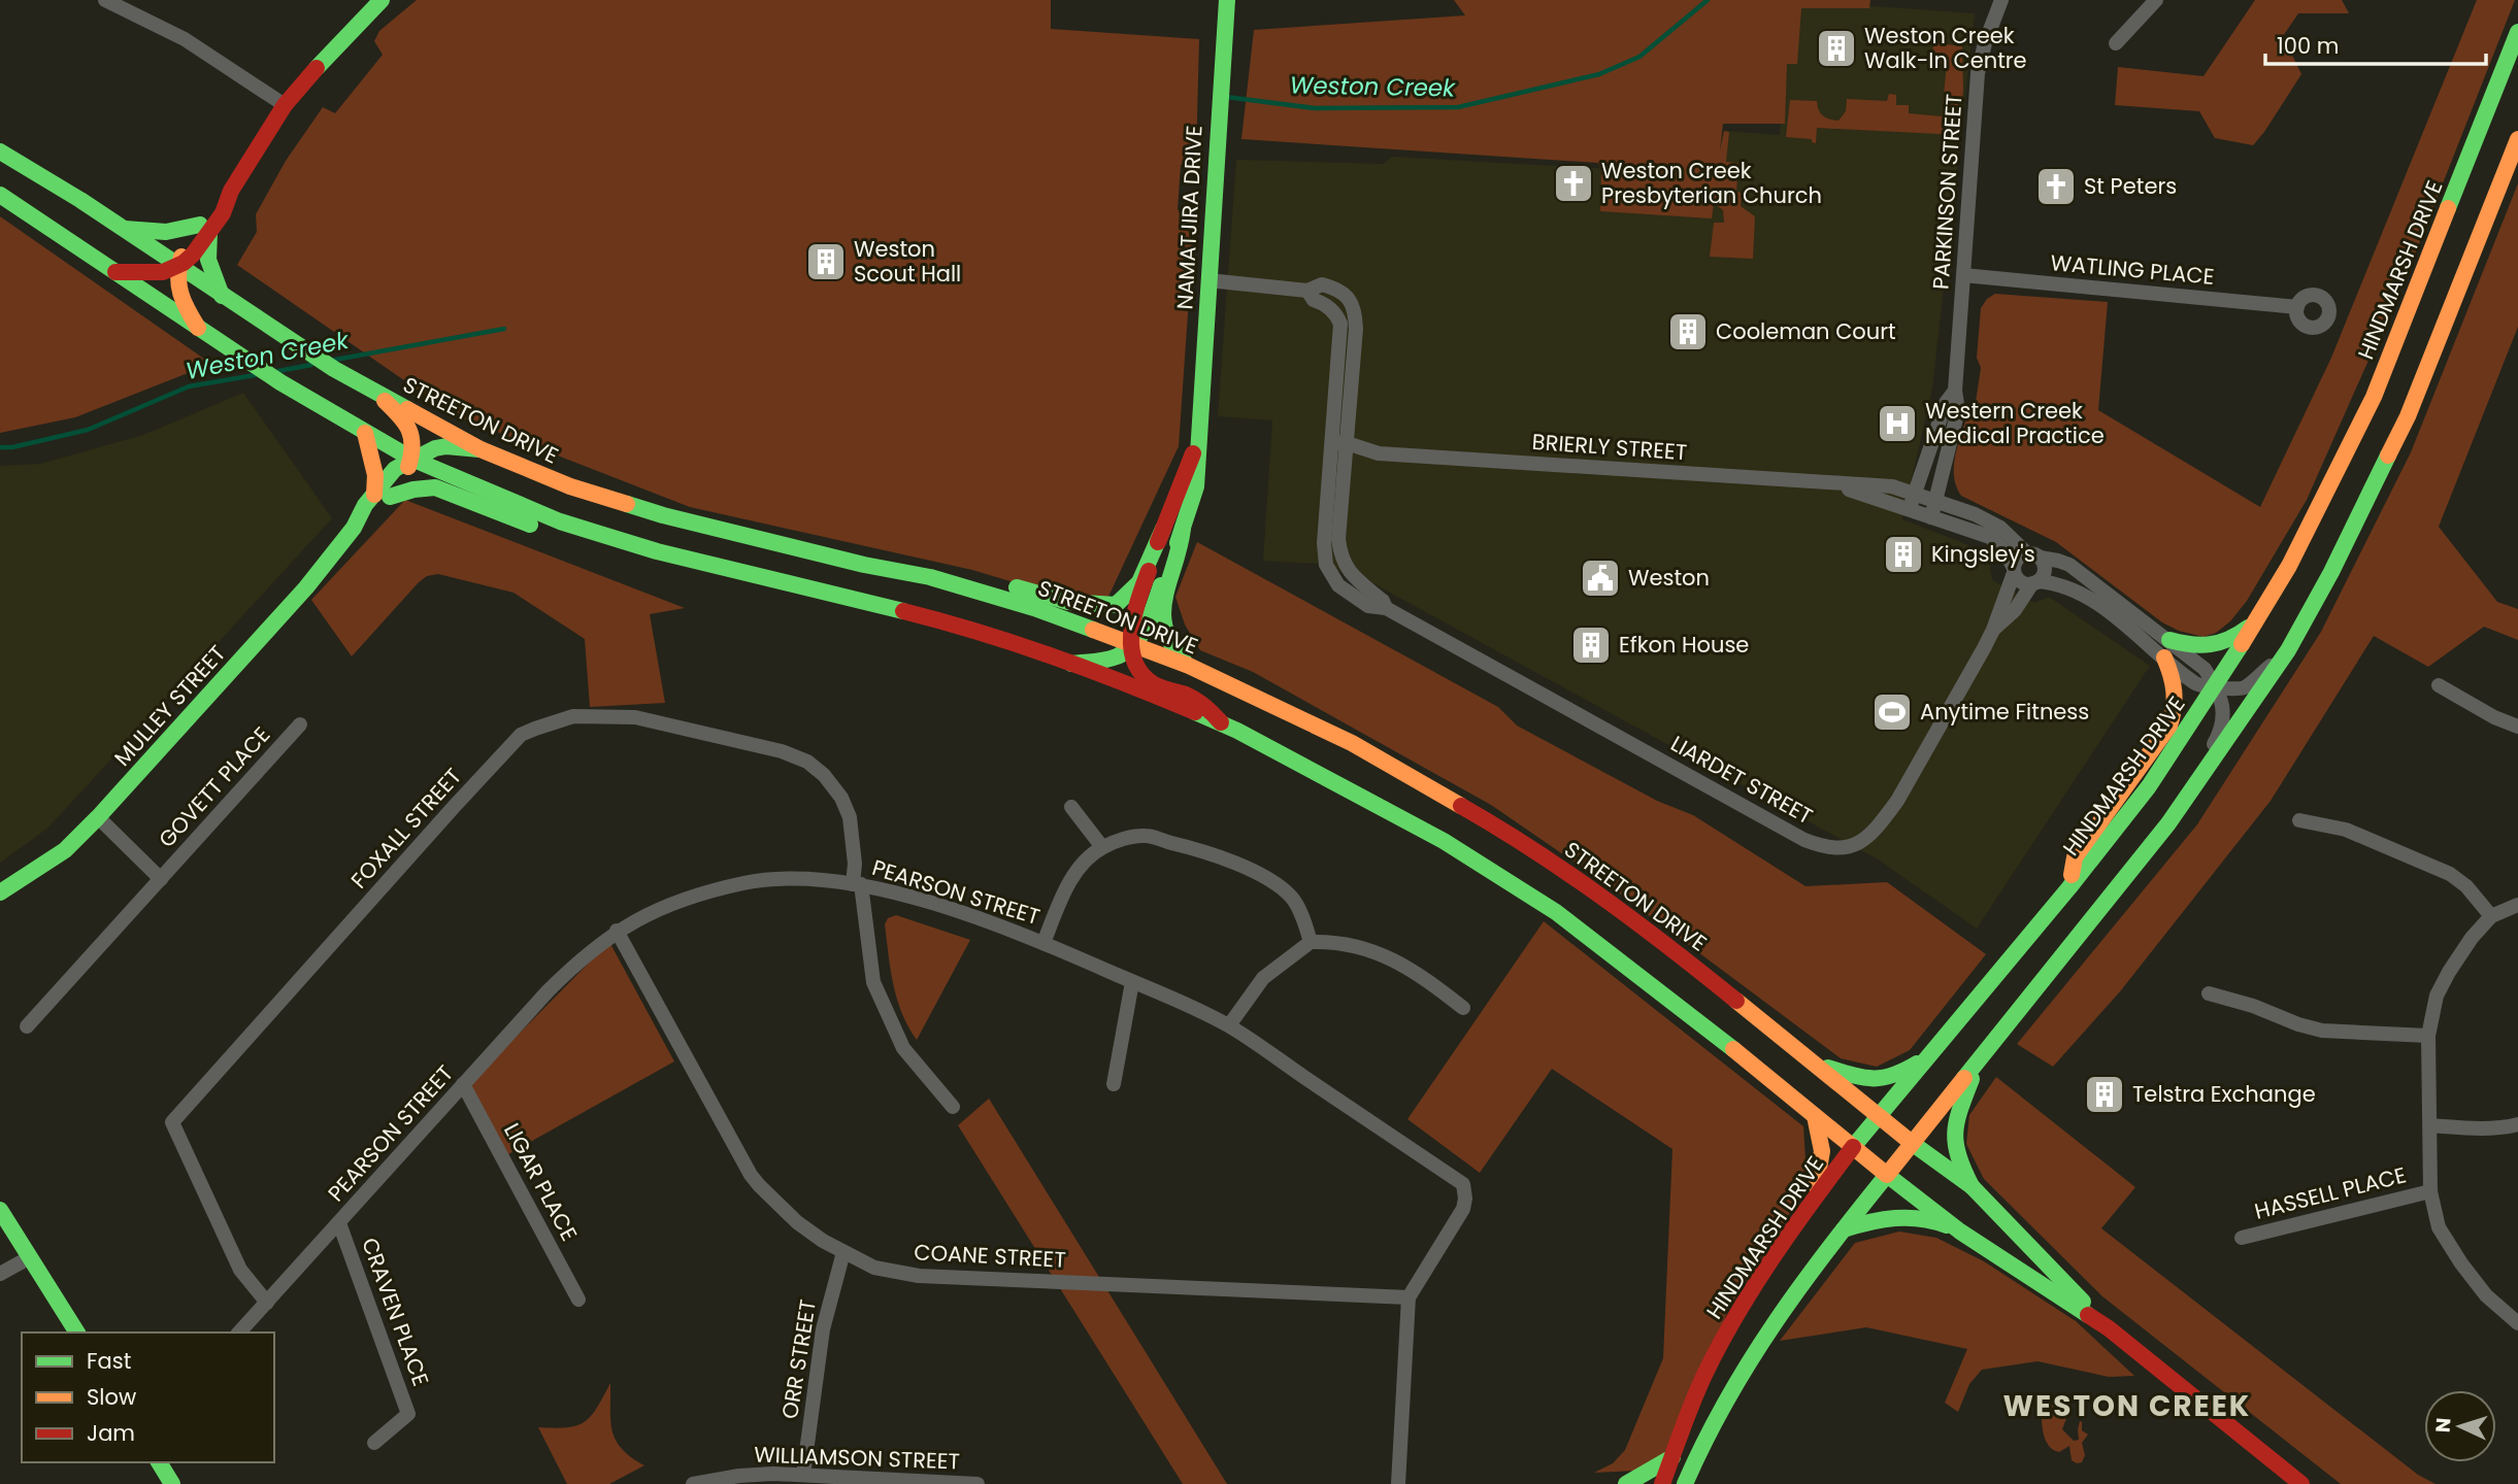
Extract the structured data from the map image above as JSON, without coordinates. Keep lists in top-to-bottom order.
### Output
{
  "streets": {
    "main road": [
      "NAMATJIRA DRIVE",
      "HINDMARSH DRIVE",
      "STREETON DRIVE",
      "MULLEY STREET"
    ],
    "street": [
      "PARKINSON STREET",
      "WATLING PLACE",
      "BRIERLY STREET",
      "LIARDET STREET",
      "GOVETT PLACE",
      "FOXALL STREET",
      "PEARSON STREET",
      "LIGAR PLACE",
      "HASSELL PLACE",
      "COANE STREET",
      "CRAVEN PLACE",
      "ORR STREET",
      "WILLIAMSON STREET"
    ]
  },
  "crossings": [
    ["PARKINSON STREET", "WATLING PLACE"],
    ["PARKINSON STREET", "BRIERLY STREET"],
    ["NAMATJIRA DRIVE", "STREETON DRIVE"],
    ["HINDMARSH DRIVE", "STREETON DRIVE"],
    ["HINDMARSH DRIVE", "BRIERLY STREET"],
    ["STREETON DRIVE", "MULLEY STREET"],
    ["BRIERLY STREET", "LIARDET STREET"],
    ["MULLEY STREET", "GOVETT PLACE"],
    ["FOXALL STREET", "PEARSON STREET"],
    ["PEARSON STREET", "LIGAR PLACE"],
    ["PEARSON STREET", "COANE STREET"],
    ["PEARSON STREET", "CRAVEN PLACE"],
    ["COANE STREET", "ORR STREET"],
    ["ORR STREET", "WILLIAMSON STREET"]
  ],
  "districts": ["WESTON CREEK"],
  "water": ["Weston Creek"],
  "places": {
    "building": [
      "Weston Creek Walk-In Centre",
      "Weston Scout Hall",
      "Cooleman Court",
      "Kingsley's",
      "Efkon House",
      "Telstra Exchange"
    ],
    "church": ["Weston Creek Presbyterian Church", "St Peters"],
    "hospital": ["Western Creek Medical Practice"],
    "public building": ["Weston"],
    "sports": ["Anytime Fitness"]
  },
  "legend": ["Fast", "Slow", "Jam"],
  "scale_bar": "100 m",
  "north": "left"
}
